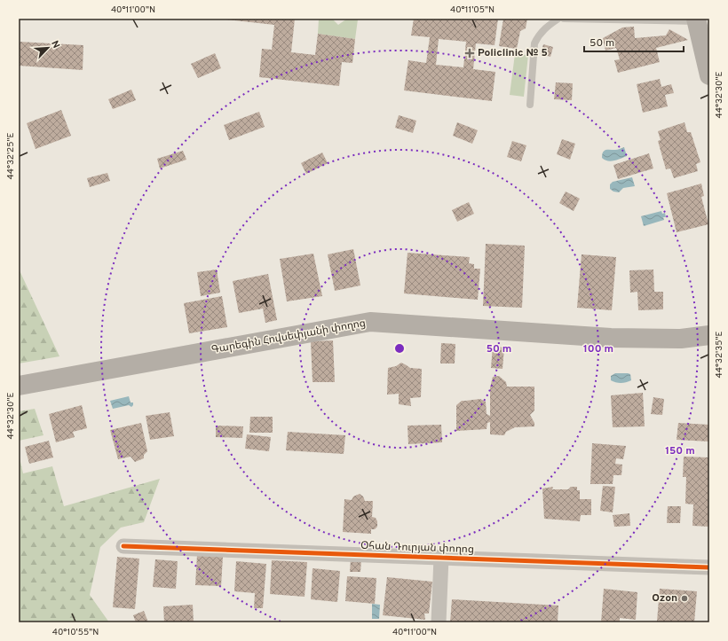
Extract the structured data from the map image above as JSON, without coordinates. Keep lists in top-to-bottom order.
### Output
{
  "streets": {
    "main road": ["Գարեգին Հովսեփյանի փողոց"],
    "street": ["Օհան Դուրյան փողոց"]
  },
  "places": {
    "health": ["Policlinic № 5"],
    "other": ["Ozon"]
  },
  "scale_bar": "50 m",
  "north": "top right",
  "coordinates": [
    "40°11'00\"N",
    "40°11'05\"N",
    "44°32'30\"E",
    "44°32'25\"E",
    "44°32'35\"E",
    "40°10'55\"N"
  ],
  "rings": ["50 m", "100 m", "150 m"]
}
